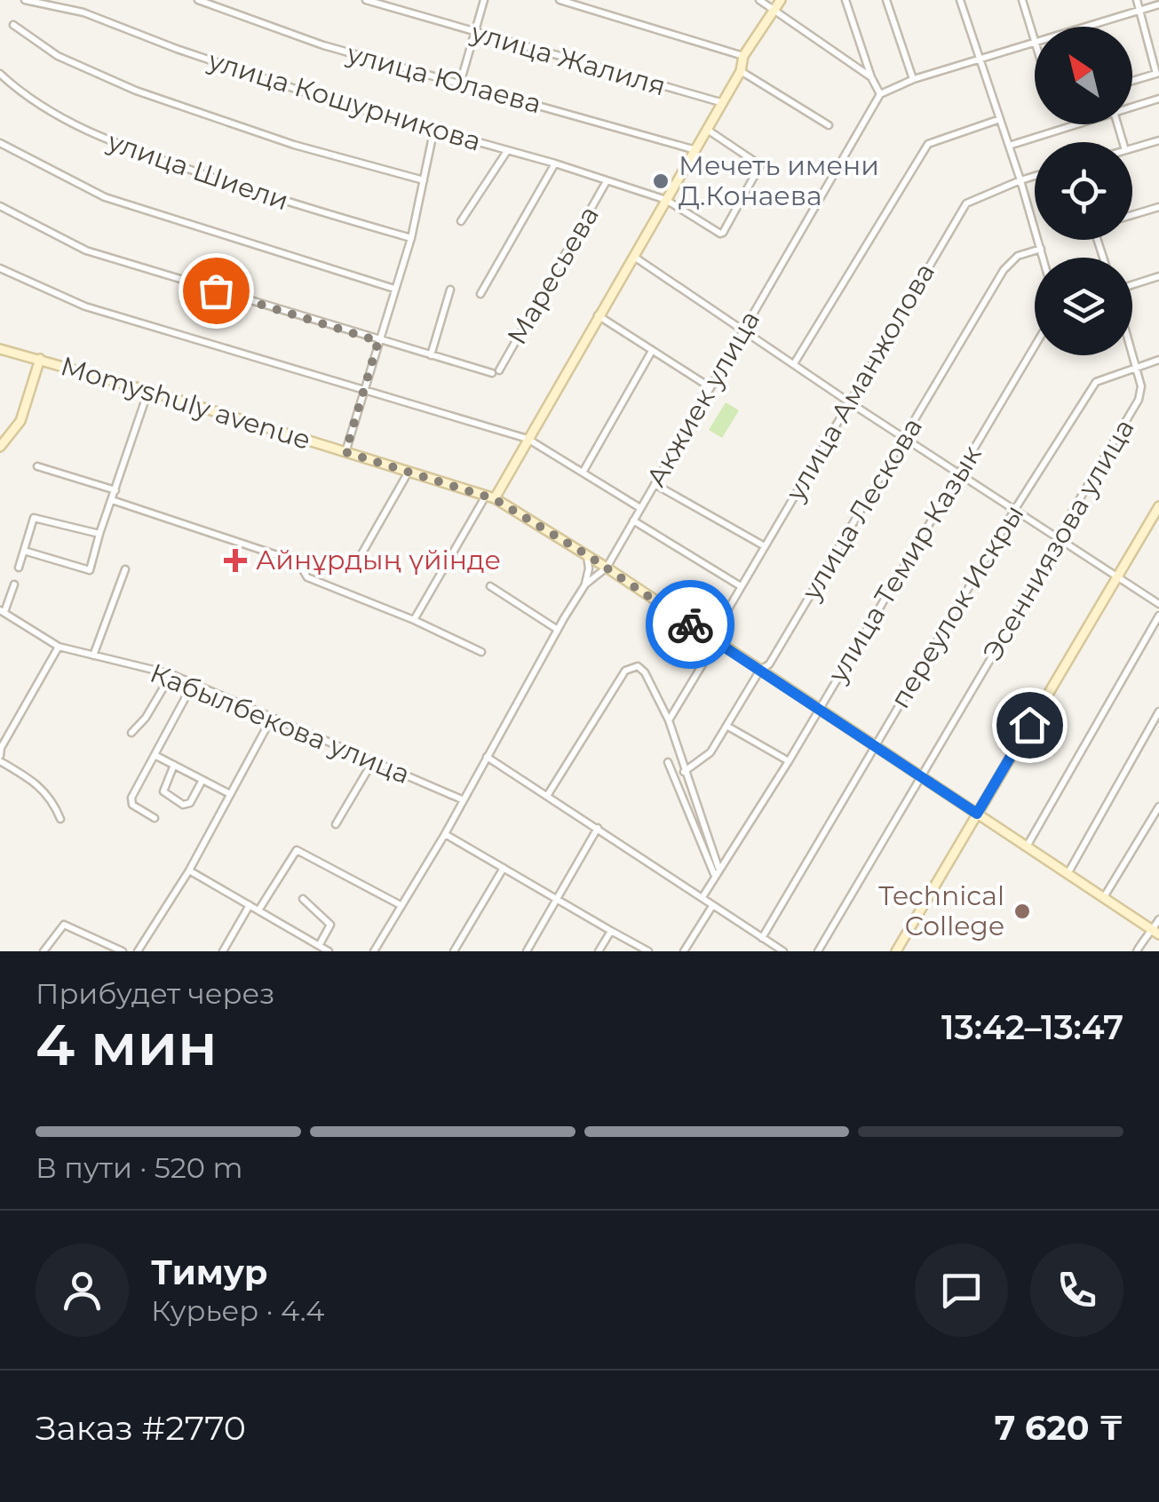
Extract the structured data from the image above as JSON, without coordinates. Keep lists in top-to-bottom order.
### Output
{
  "streets": {
    "main road": ["Momyshuly avenue"],
    "street": [
      "улица Жалиля",
      "улица Юлаева",
      "улица Кошурникова",
      "улица Шиели",
      "Маресьева",
      "улица Аманжолова",
      "Акжиек улица",
      "улица Лескова",
      "Эсенниязова улица",
      "улица Темир Казык",
      "переулок Искры",
      "Кабылбекова улица"
    ]
  },
  "crossings": [
    ["улица Кошурникова", "Маресьева"],
    ["улица Аманжолова", "Momyshuly avenue"],
    ["Акжиек улица", "Momyshuly avenue"],
    ["Акжиек улица", "Кабылбекова улица"],
    ["Momyshuly avenue", "улица Лескова"],
    ["Momyshuly avenue", "Эсенниязова улица"],
    ["Momyshuly avenue", "улица Темир Казык"],
    ["Momyshuly avenue", "переулок Искры"],
    ["Эсенниязова улица", "переулок Искры"]
  ],
  "places": {
    "other": ["Мечеть имени Д.Конаева", "Technical College"],
    "health": ["Айнұрдың үйінде"]
  },
  "north": "top left",
  "page": {
    "heading": ["4 мин", "Прибудет через", "13:42–13:47"],
    "panel": [
      "Тимур",
      "Курьер · 4.4",
      "Заказ #2770",
      "7 620 ₸"
    ],
    "bar": "В пути · 520 m"
  }
}
